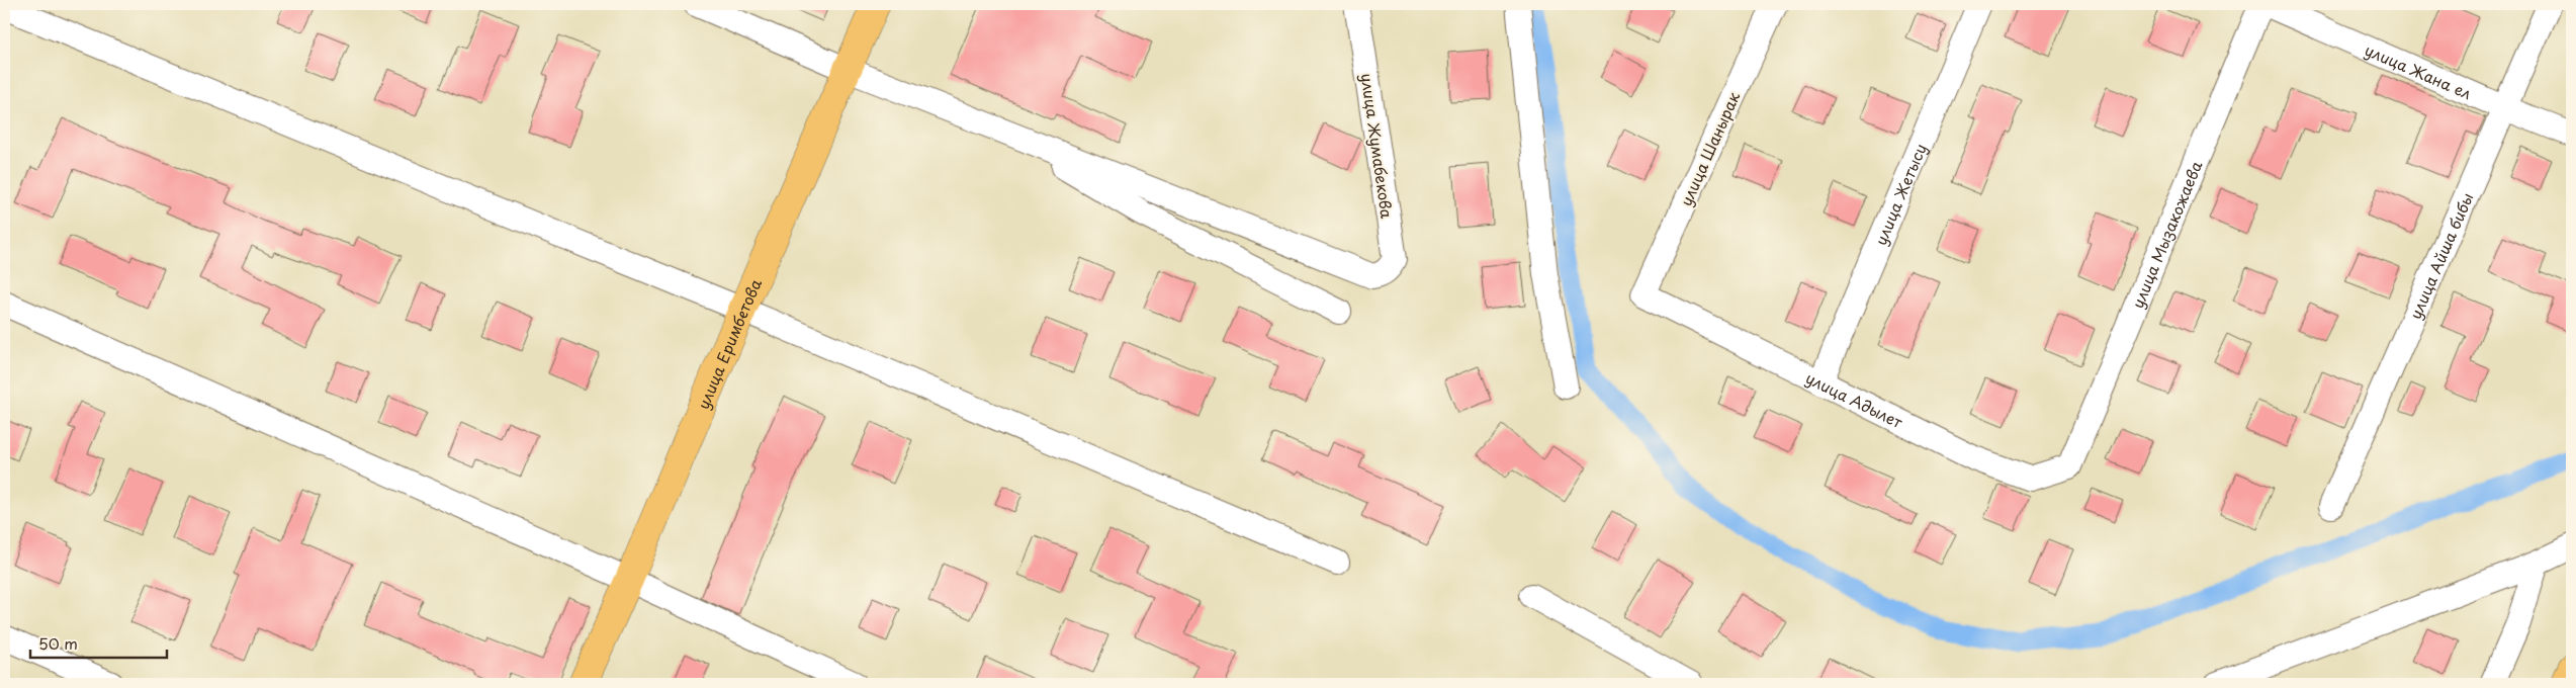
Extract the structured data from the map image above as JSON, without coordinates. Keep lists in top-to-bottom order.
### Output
{
  "streets": {
    "main road": ["улица Еримбетова"],
    "street": [
      "улица Жана ел",
      "улица Жумабекова",
      "улица Шанырак",
      "улица Жетысу",
      "улица Мызакожаева",
      "улица Айша бибы",
      "улица Адылет"
    ]
  },
  "crossings": [
    ["улица Жана ел", "улица Мызакожаева"],
    ["улица Жана ел", "улица Айша бибы"],
    ["улица Шанырак", "улица Адылет"],
    ["улица Жетысу", "улица Адылет"],
    ["улица Мызакожаева", "улица Адылет"]
  ],
  "scale_bar": "50 m"
}
